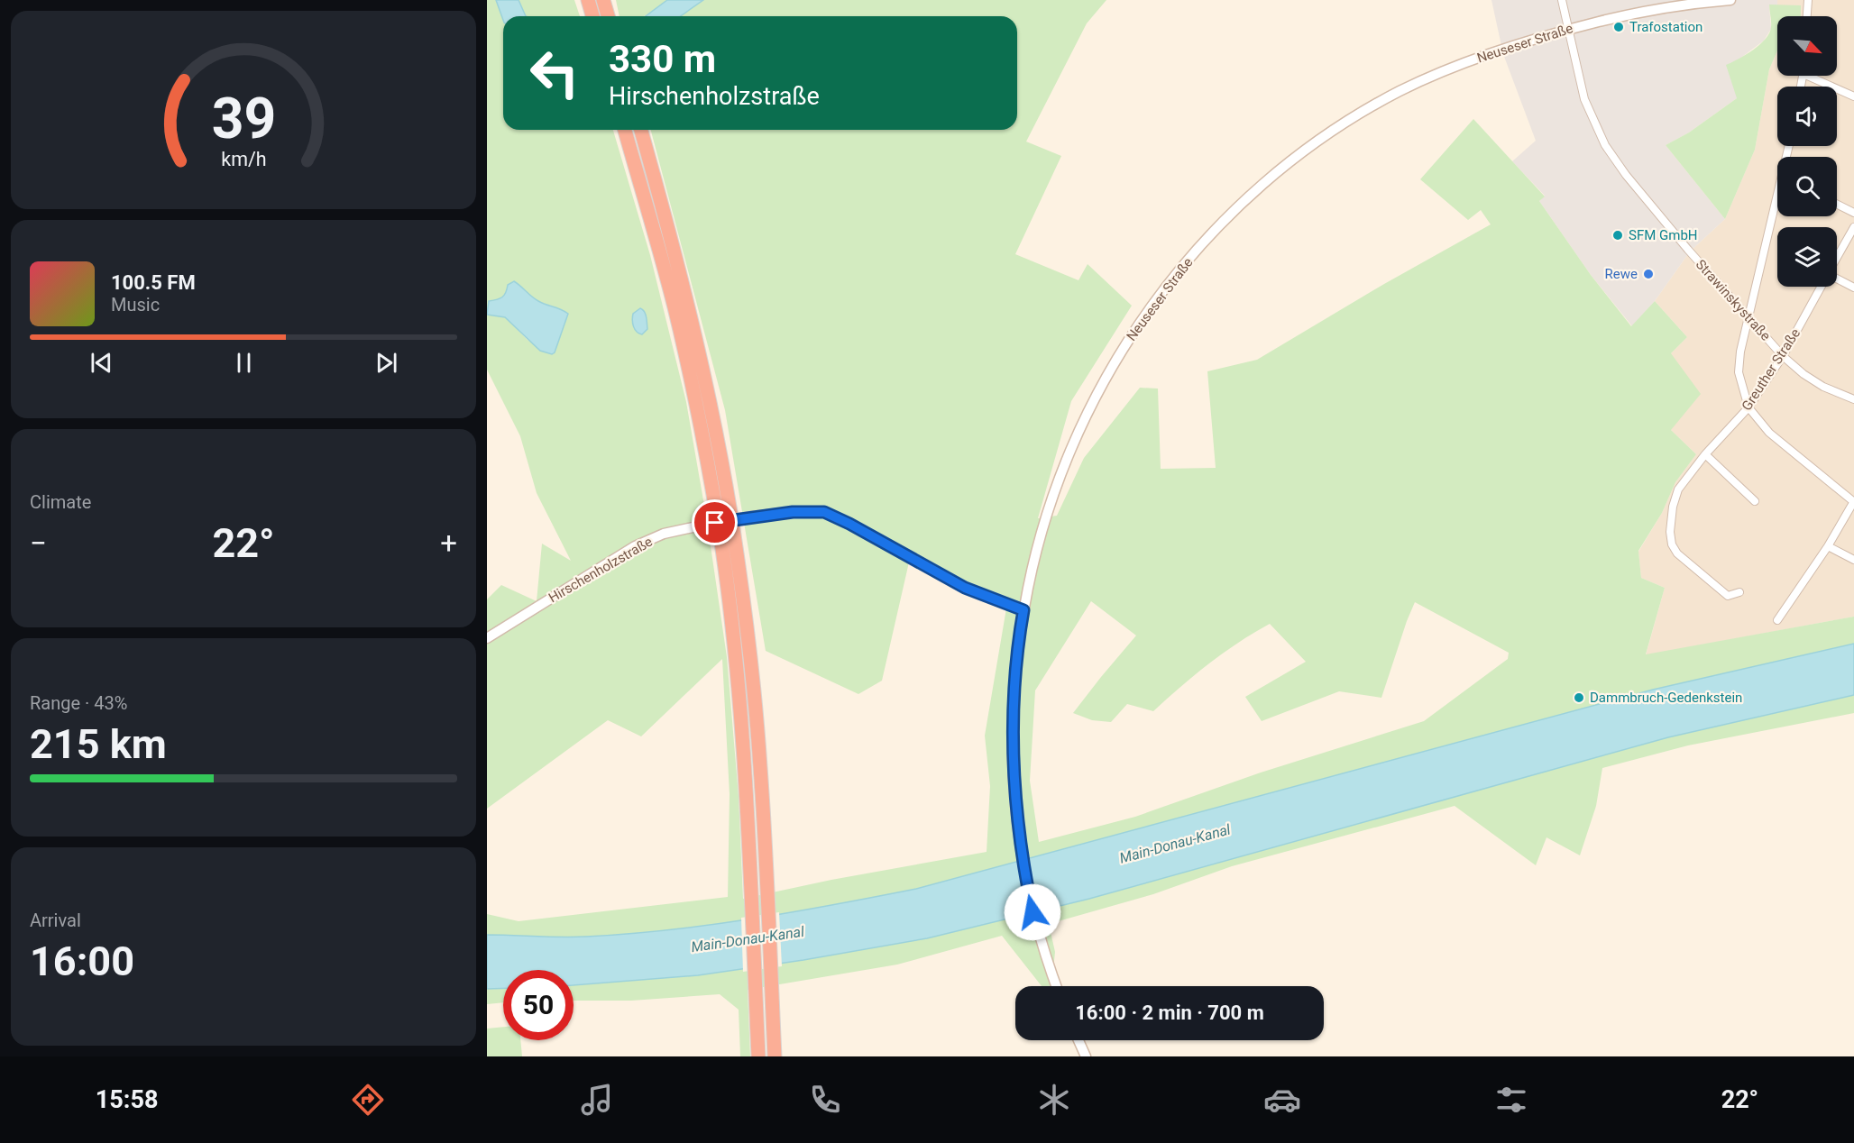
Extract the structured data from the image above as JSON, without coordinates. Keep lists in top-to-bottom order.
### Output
{
  "streets": {
    "main road": ["Neuseser Straße", "Hirschenholzstraße"],
    "street": ["Strawinskystraße", "Greuther Straße"]
  },
  "crossings": [
    ["Neuseser Straße", "Strawinskystraße"],
    ["Neuseser Straße", "Hirschenholzstraße"],
    ["Strawinskystraße", "Greuther Straße"]
  ],
  "water": ["Main-Donau-Kanal"],
  "places": [
    "Trafostation",
    "SFM GmbH",
    "Rewe",
    "Dammbruch-Gedenkstein"
  ],
  "north": "bottom right",
  "page": {
    "turn": ["330 m", "Hirschenholzstraße"],
    "song": ["100.5 FM", "Music"],
    "tile": [
      "Climate",
      ["Range · 43%", "215 km"],
      ["Arrival", "16:00"]
    ],
    "heat": ["−", "22°", "+"],
    "limit": "50",
    "trip": "16:00 · 2 min · 700 m",
    "tabs": ["15:58", "22°"],
    "gauge": ["39", "km/h"]
  }
}
